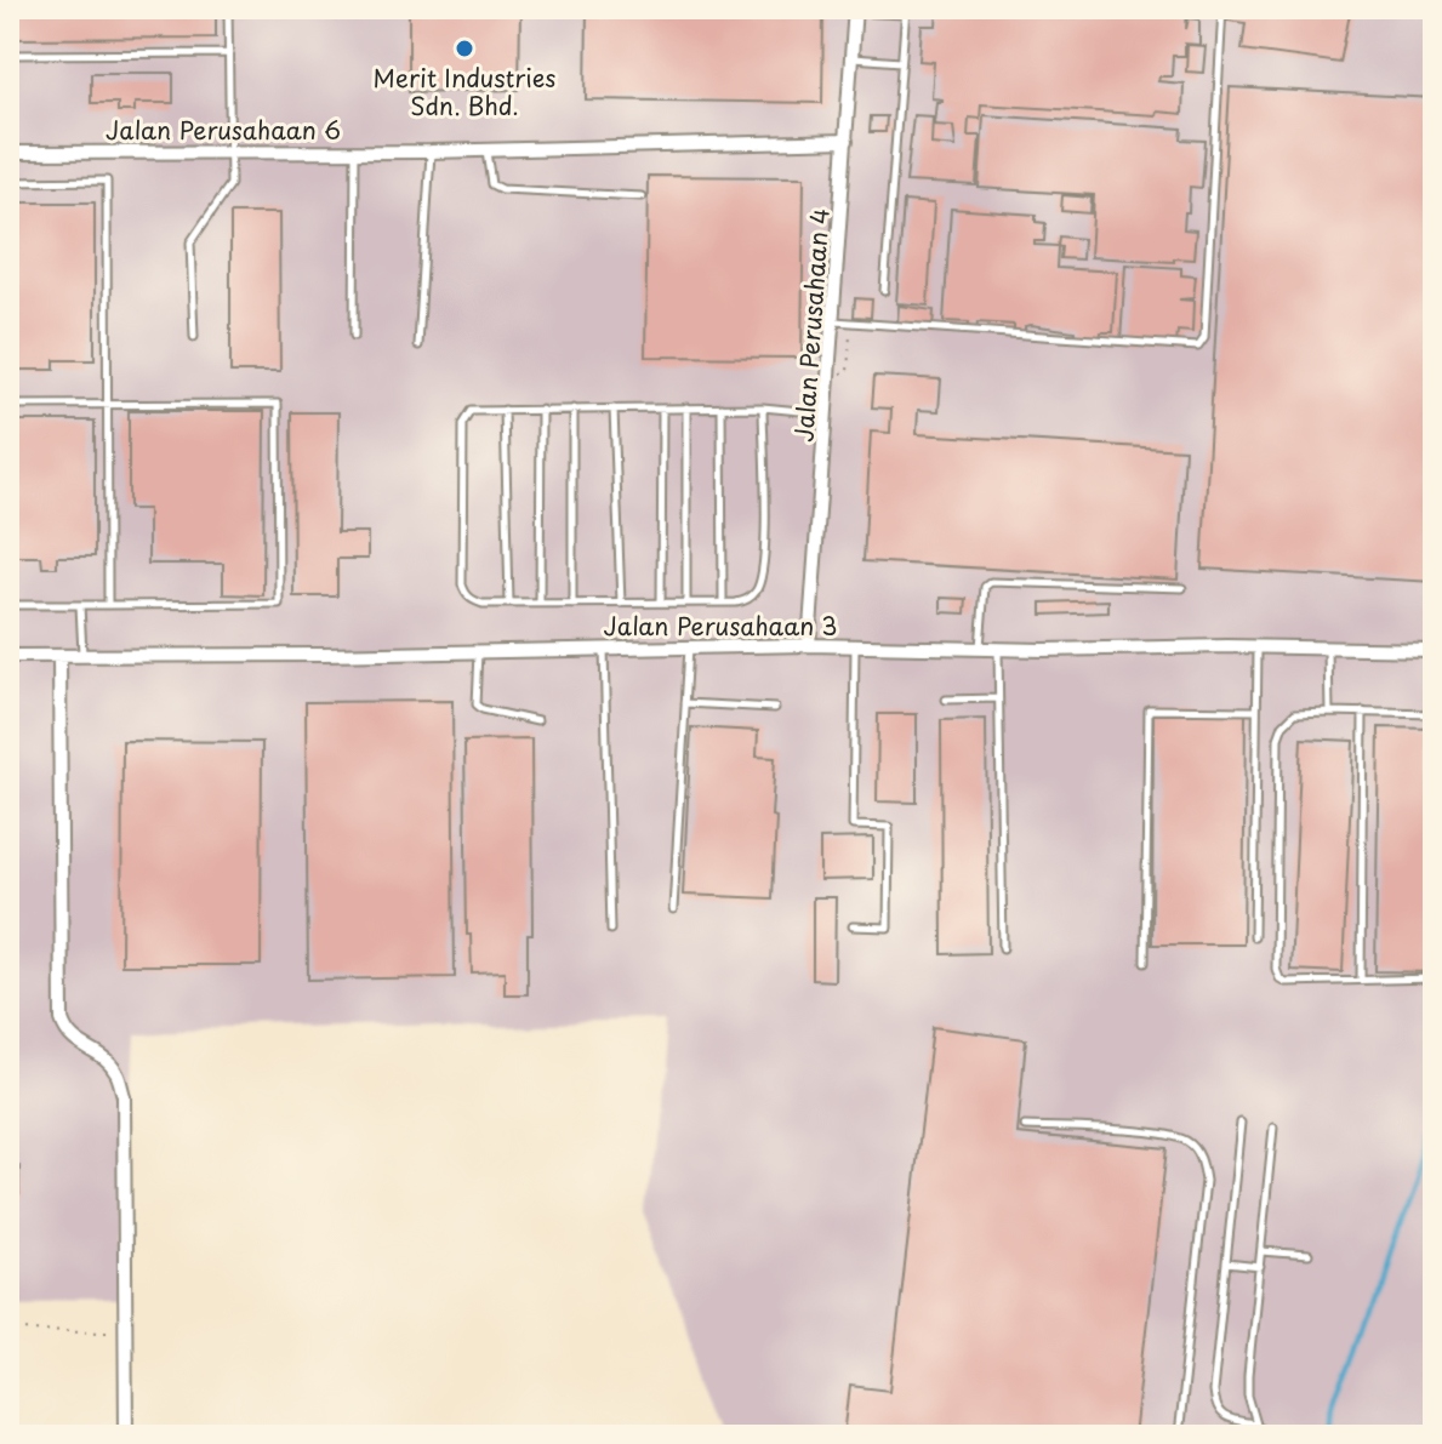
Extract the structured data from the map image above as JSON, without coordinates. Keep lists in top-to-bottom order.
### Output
{
  "streets": {
    "street": ["Jalan Perusahaan 6", "Jalan Perusahaan 4", "Jalan Perusahaan 3"]
  },
  "crossings": [
    ["Jalan Perusahaan 6", "Jalan Perusahaan 4"],
    ["Jalan Perusahaan 4", "Jalan Perusahaan 3"]
  ],
  "places": ["Merit Industries Sdn. Bhd."]
}
